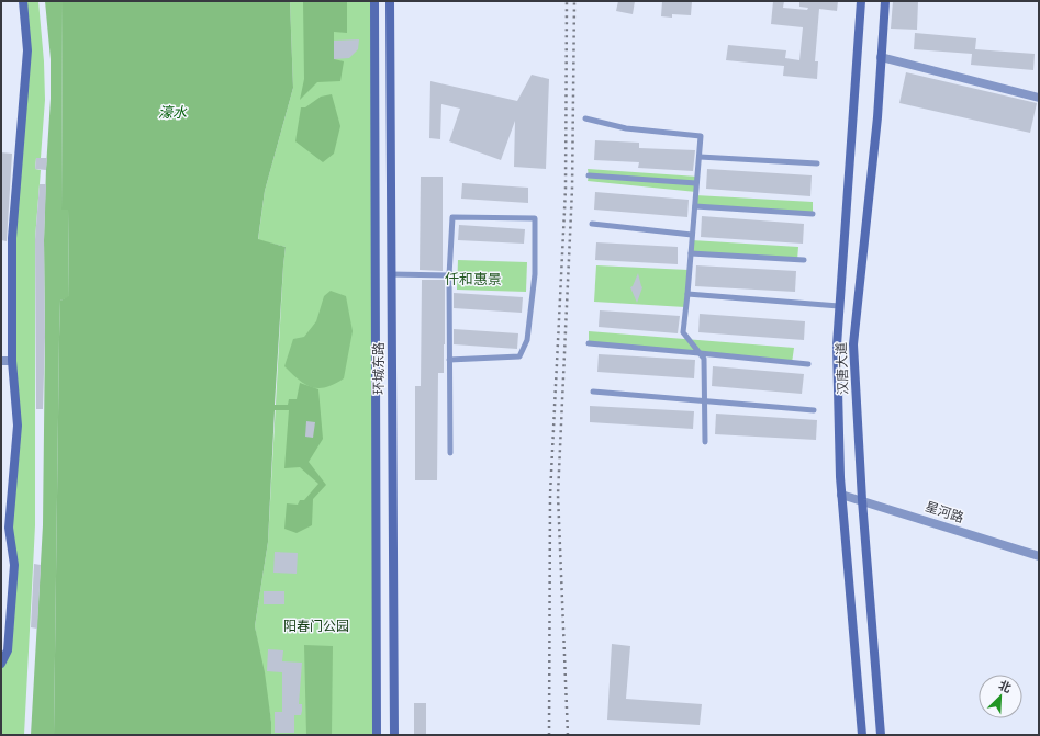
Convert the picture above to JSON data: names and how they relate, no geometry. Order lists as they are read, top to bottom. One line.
{"streets":{"main road":["环城东路","汉唐大道"],"street":["星河路"]},"crossings":[["汉唐大道","星河路"]],"districts":["仟和惠景"],"water":["濠水"],"parks":["阳春门公园"],"north":"top right"}
